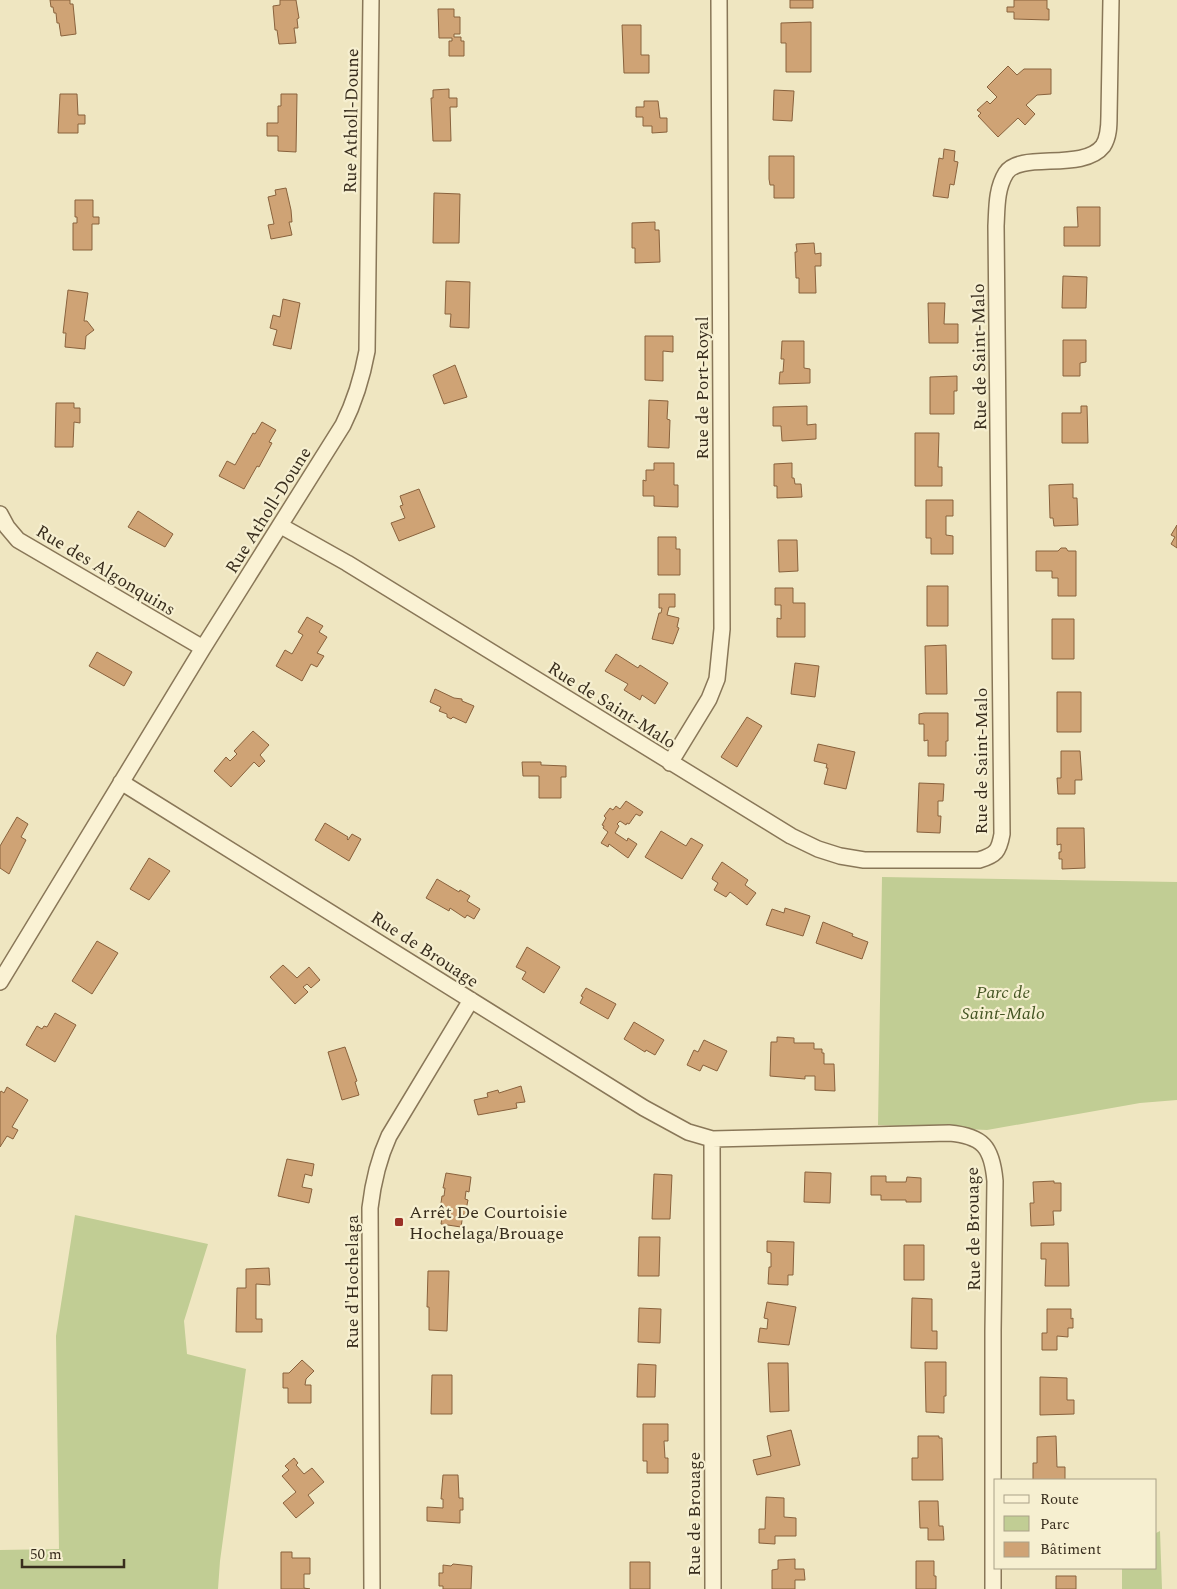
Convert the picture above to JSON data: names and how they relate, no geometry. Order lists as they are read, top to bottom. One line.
{"streets":{"street":["Rue Atholl-Doune","Rue de Saint-Malo","Rue de Port-Royal","Rue des Algonquins","Rue de Brouage","Rue d'Hochelaga"]},"crossings":[["Rue Atholl-Doune","Rue de Saint-Malo"],["Rue Atholl-Doune","Rue des Algonquins"],["Rue Atholl-Doune","Rue de Brouage"],["Rue de Saint-Malo","Rue de Port-Royal"],["Rue de Brouage","Rue d'Hochelaga"]],"parks":["Parc de Saint-Malo"],"places":{"transit":["Arrêt De Courtoisie Hochelaga/Brouage"]},"legend":["Route","Parc","Bâtiment"],"scale_bar":"50 m"}
